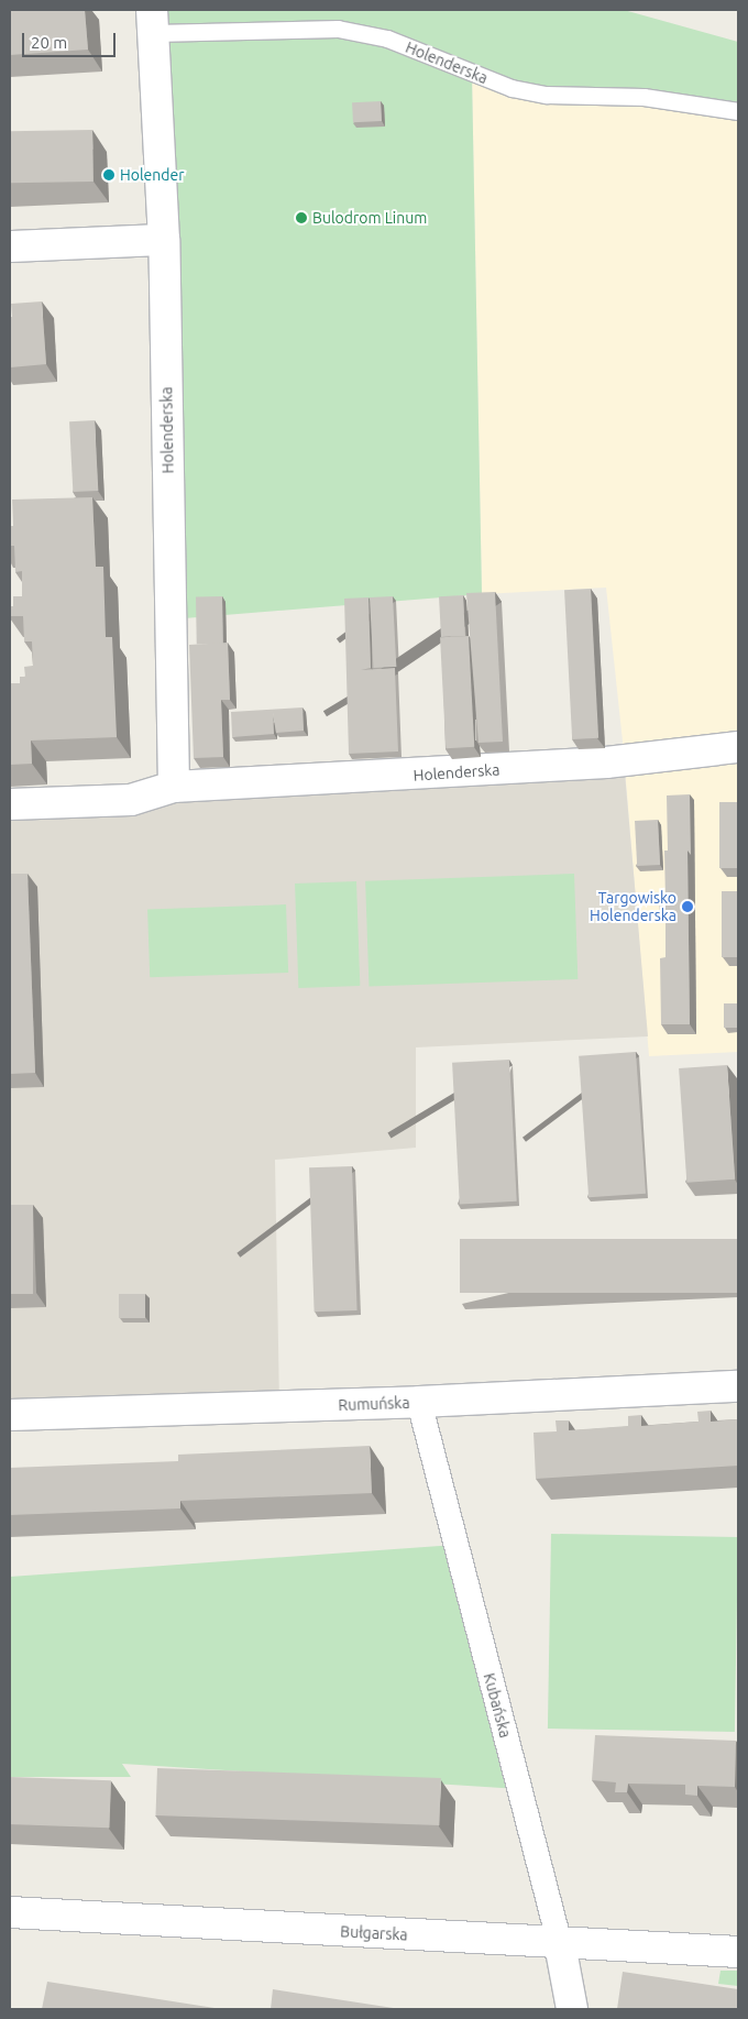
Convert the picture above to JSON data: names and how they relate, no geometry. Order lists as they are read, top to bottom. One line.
{"streets":{"street":["Holenderska","Rumuńska","Kubańska","Bułgarska"]},"crossings":[["Rumuńska","Kubańska"],["Kubańska","Bułgarska"]],"places":["Holender","Bulodrom Linum","Targowisko Holenderska"],"scale_bar":"20 m"}
